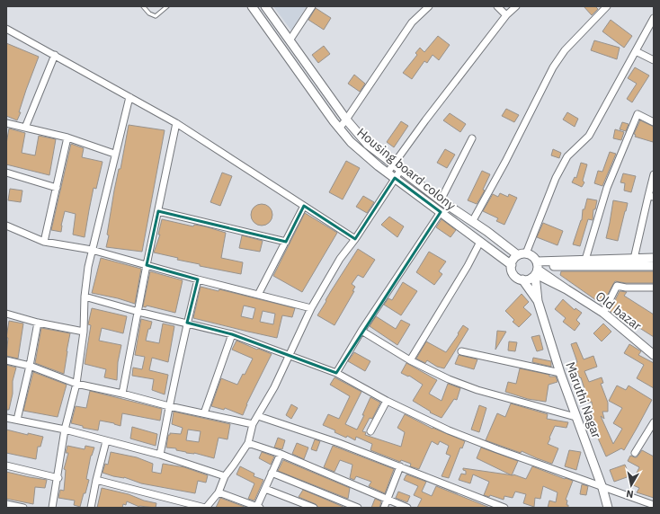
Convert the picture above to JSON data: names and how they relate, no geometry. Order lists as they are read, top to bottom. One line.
{"streets":{"street":["Housing board colony","Old bazar","Maruthi Nagar"]},"crossings":[["Housing board colony","Old bazar"]],"north":"bottom"}
